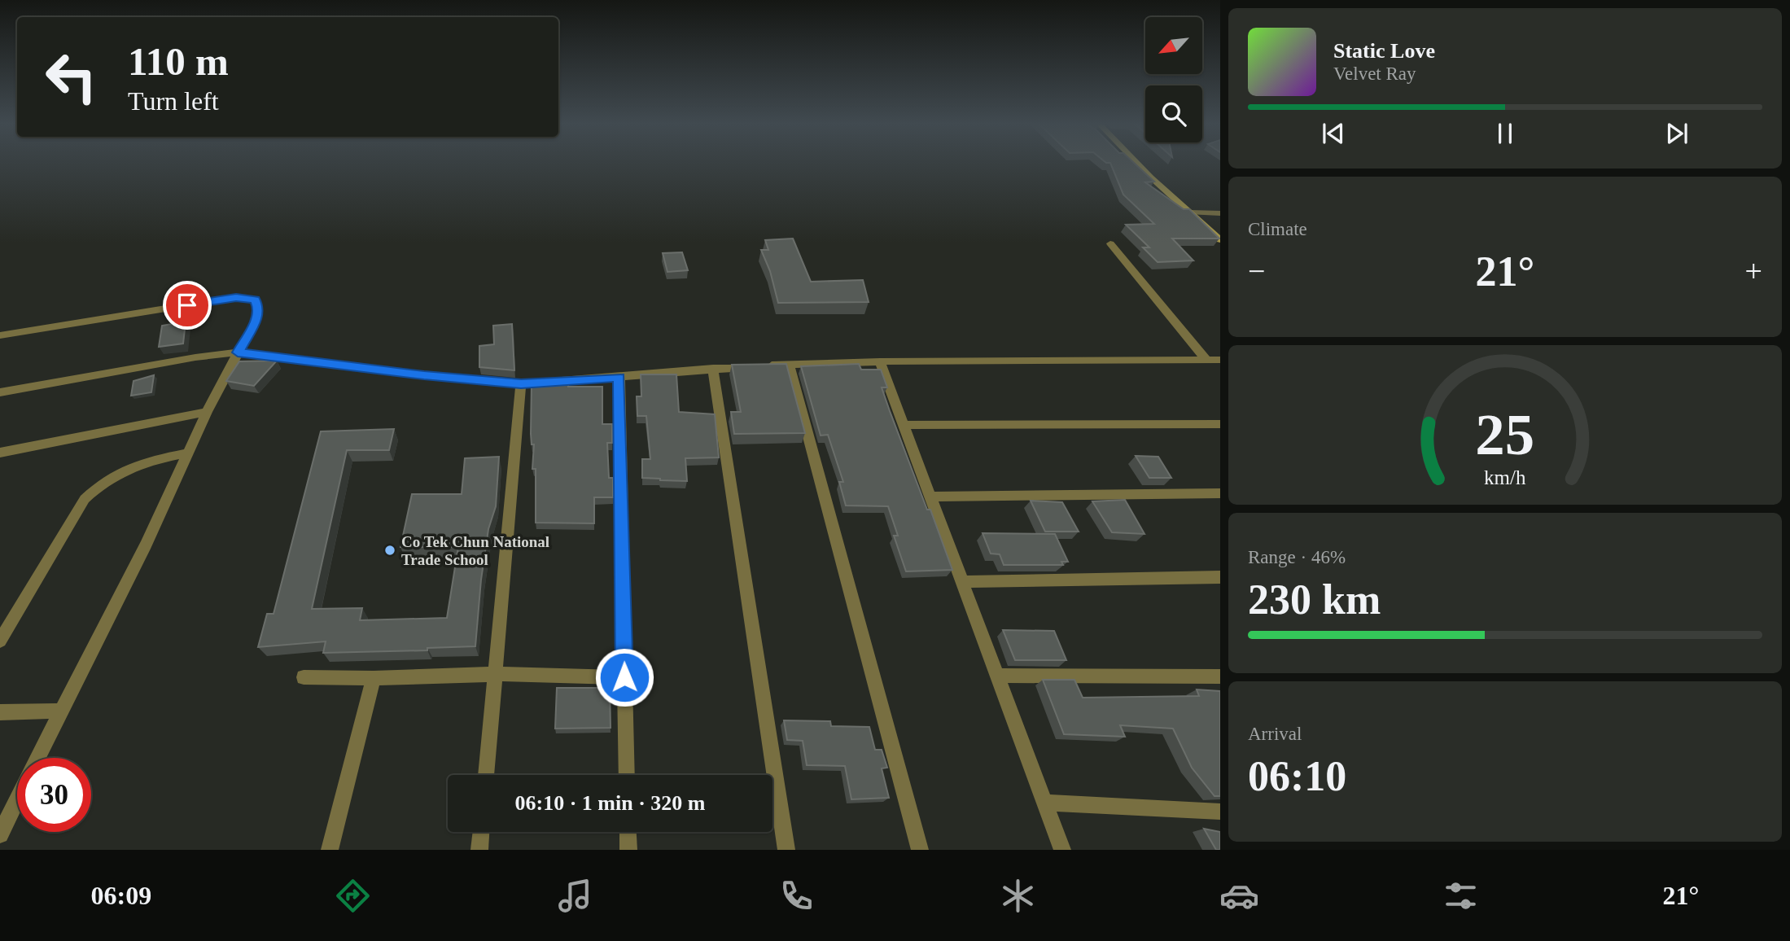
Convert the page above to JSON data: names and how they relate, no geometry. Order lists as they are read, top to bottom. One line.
{"places":["Co Tek Chun National Trade School"],"north":"bottom left","page":{"turn":["110 m","Turn left"],"song":["Static Love","Velvet Ray"],"tile":["Climate",["Range · 46%","230 km"],["Arrival","06:10"]],"heat":["−","21°","+"],"limit":"30","trip":"06:10 · 1 min · 320 m","tabs":["06:09","21°"],"gauge":["25","km/h"]}}
